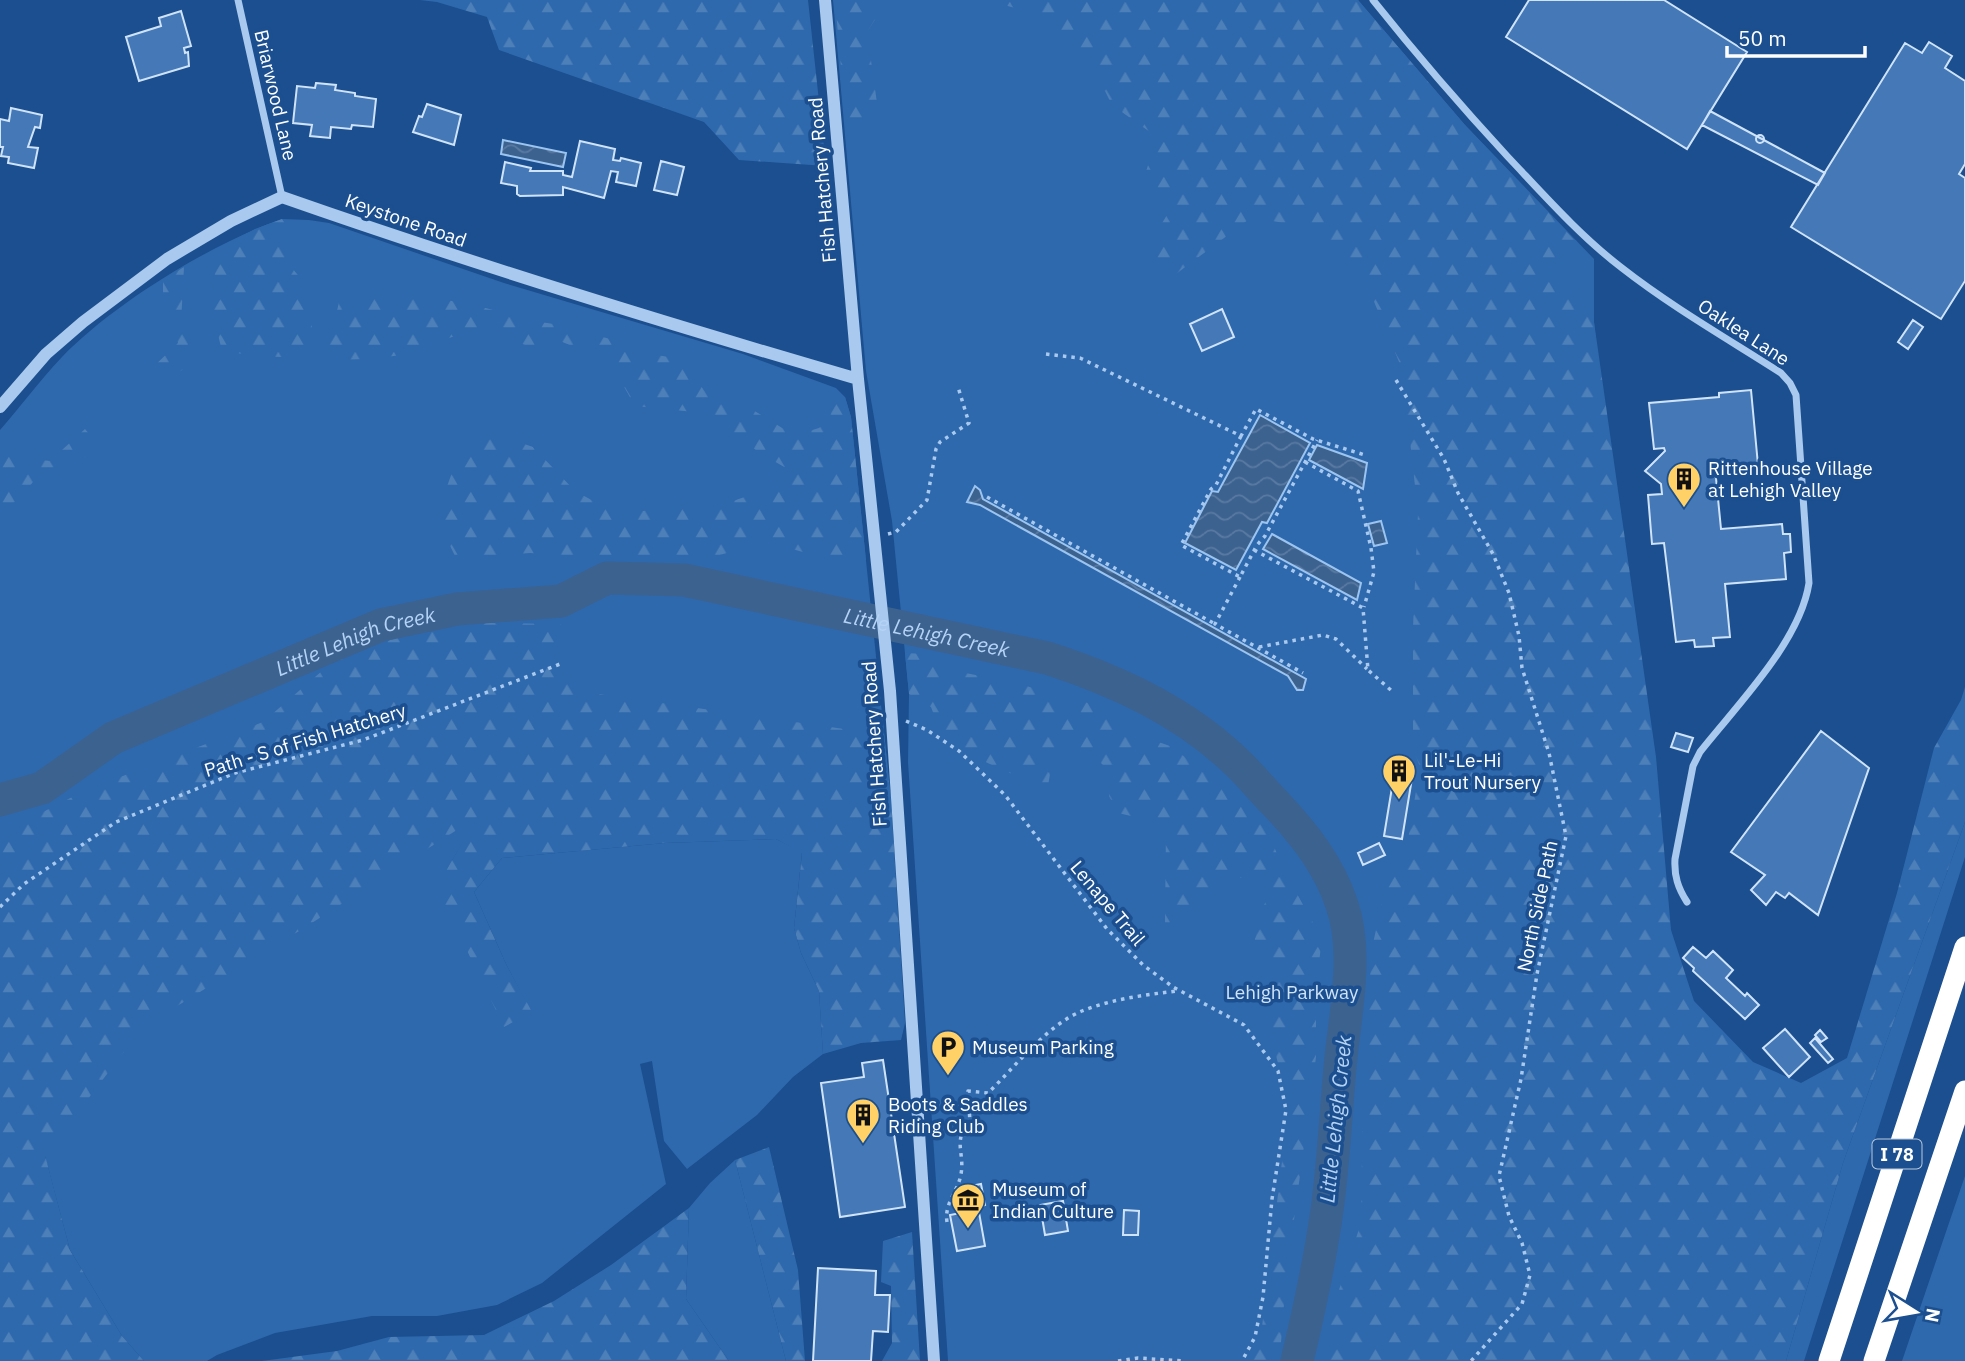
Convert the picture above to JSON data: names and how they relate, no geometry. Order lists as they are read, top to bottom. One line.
{"streets":{"highway":["I 78"],"street":["Briarwood Lane","Fish Hatchery Road","Keystone Road","Oaklea Lane"],"path":["Path - S of Fish Hatchery","Lenape Trail","North Side Path"]},"crossings":[["Briarwood Lane","Keystone Road"],["Fish Hatchery Road","Keystone Road"],["Fish Hatchery Road","Lenape Trail"]],"water":["Little Lehigh Creek"],"parks":["Lehigh Parkway"],"places":{"building":["Rittenhouse Village at Lehigh Valley","Lil'-Le-Hi Trout Nursery","Boots & Saddles Riding Club"],"parking":["Museum Parking"],"museum":["Museum of Indian Culture"]},"scale_bar":"50 m","north":"right"}
